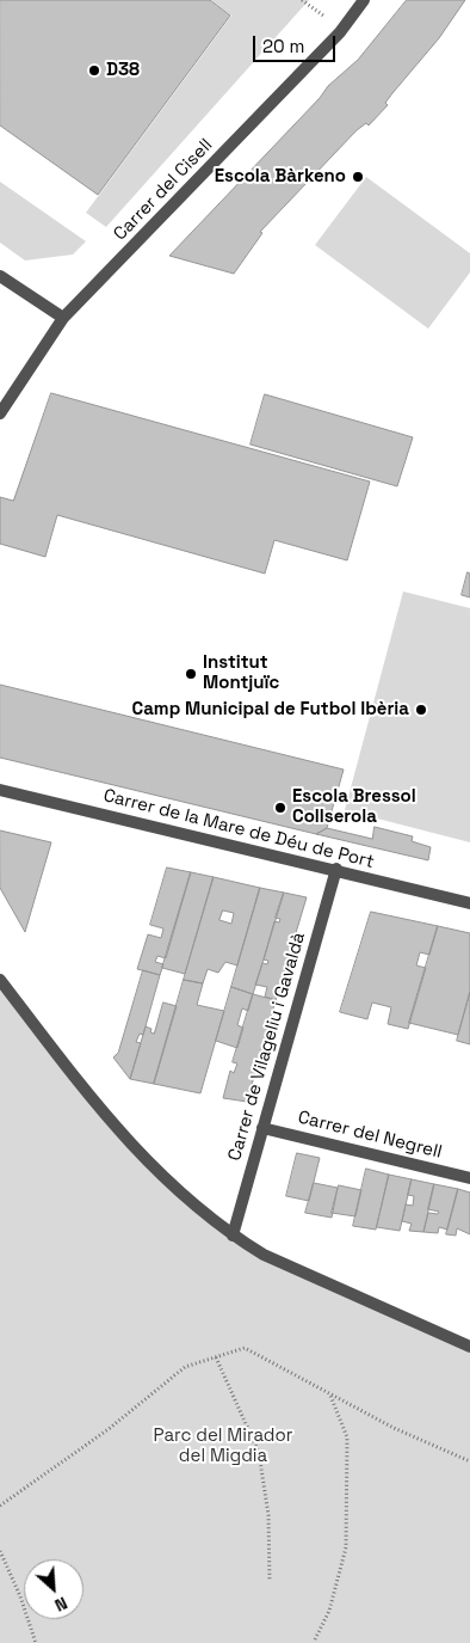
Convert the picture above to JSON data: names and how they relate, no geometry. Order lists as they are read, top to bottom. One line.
{"streets":{"street":["Carrer del Cisell","Carrer de la Mare de Déu de Port","Carrer de Vilageliu i Gavaldà","Carrer del Negrell"]},"crossings":[["Carrer de la Mare de Déu de Port","Carrer de Vilageliu i Gavaldà"],["Carrer de Vilageliu i Gavaldà","Carrer del Negrell"]],"parks":["Parc del Mirador del Migdia"],"places":["D38","Escola Bàrkeno","Institut Montjuïc","Camp Municipal de Futbol Ibèria","Escola Bressol Collserola"],"scale_bar":"20 m","north":"bottom right"}
